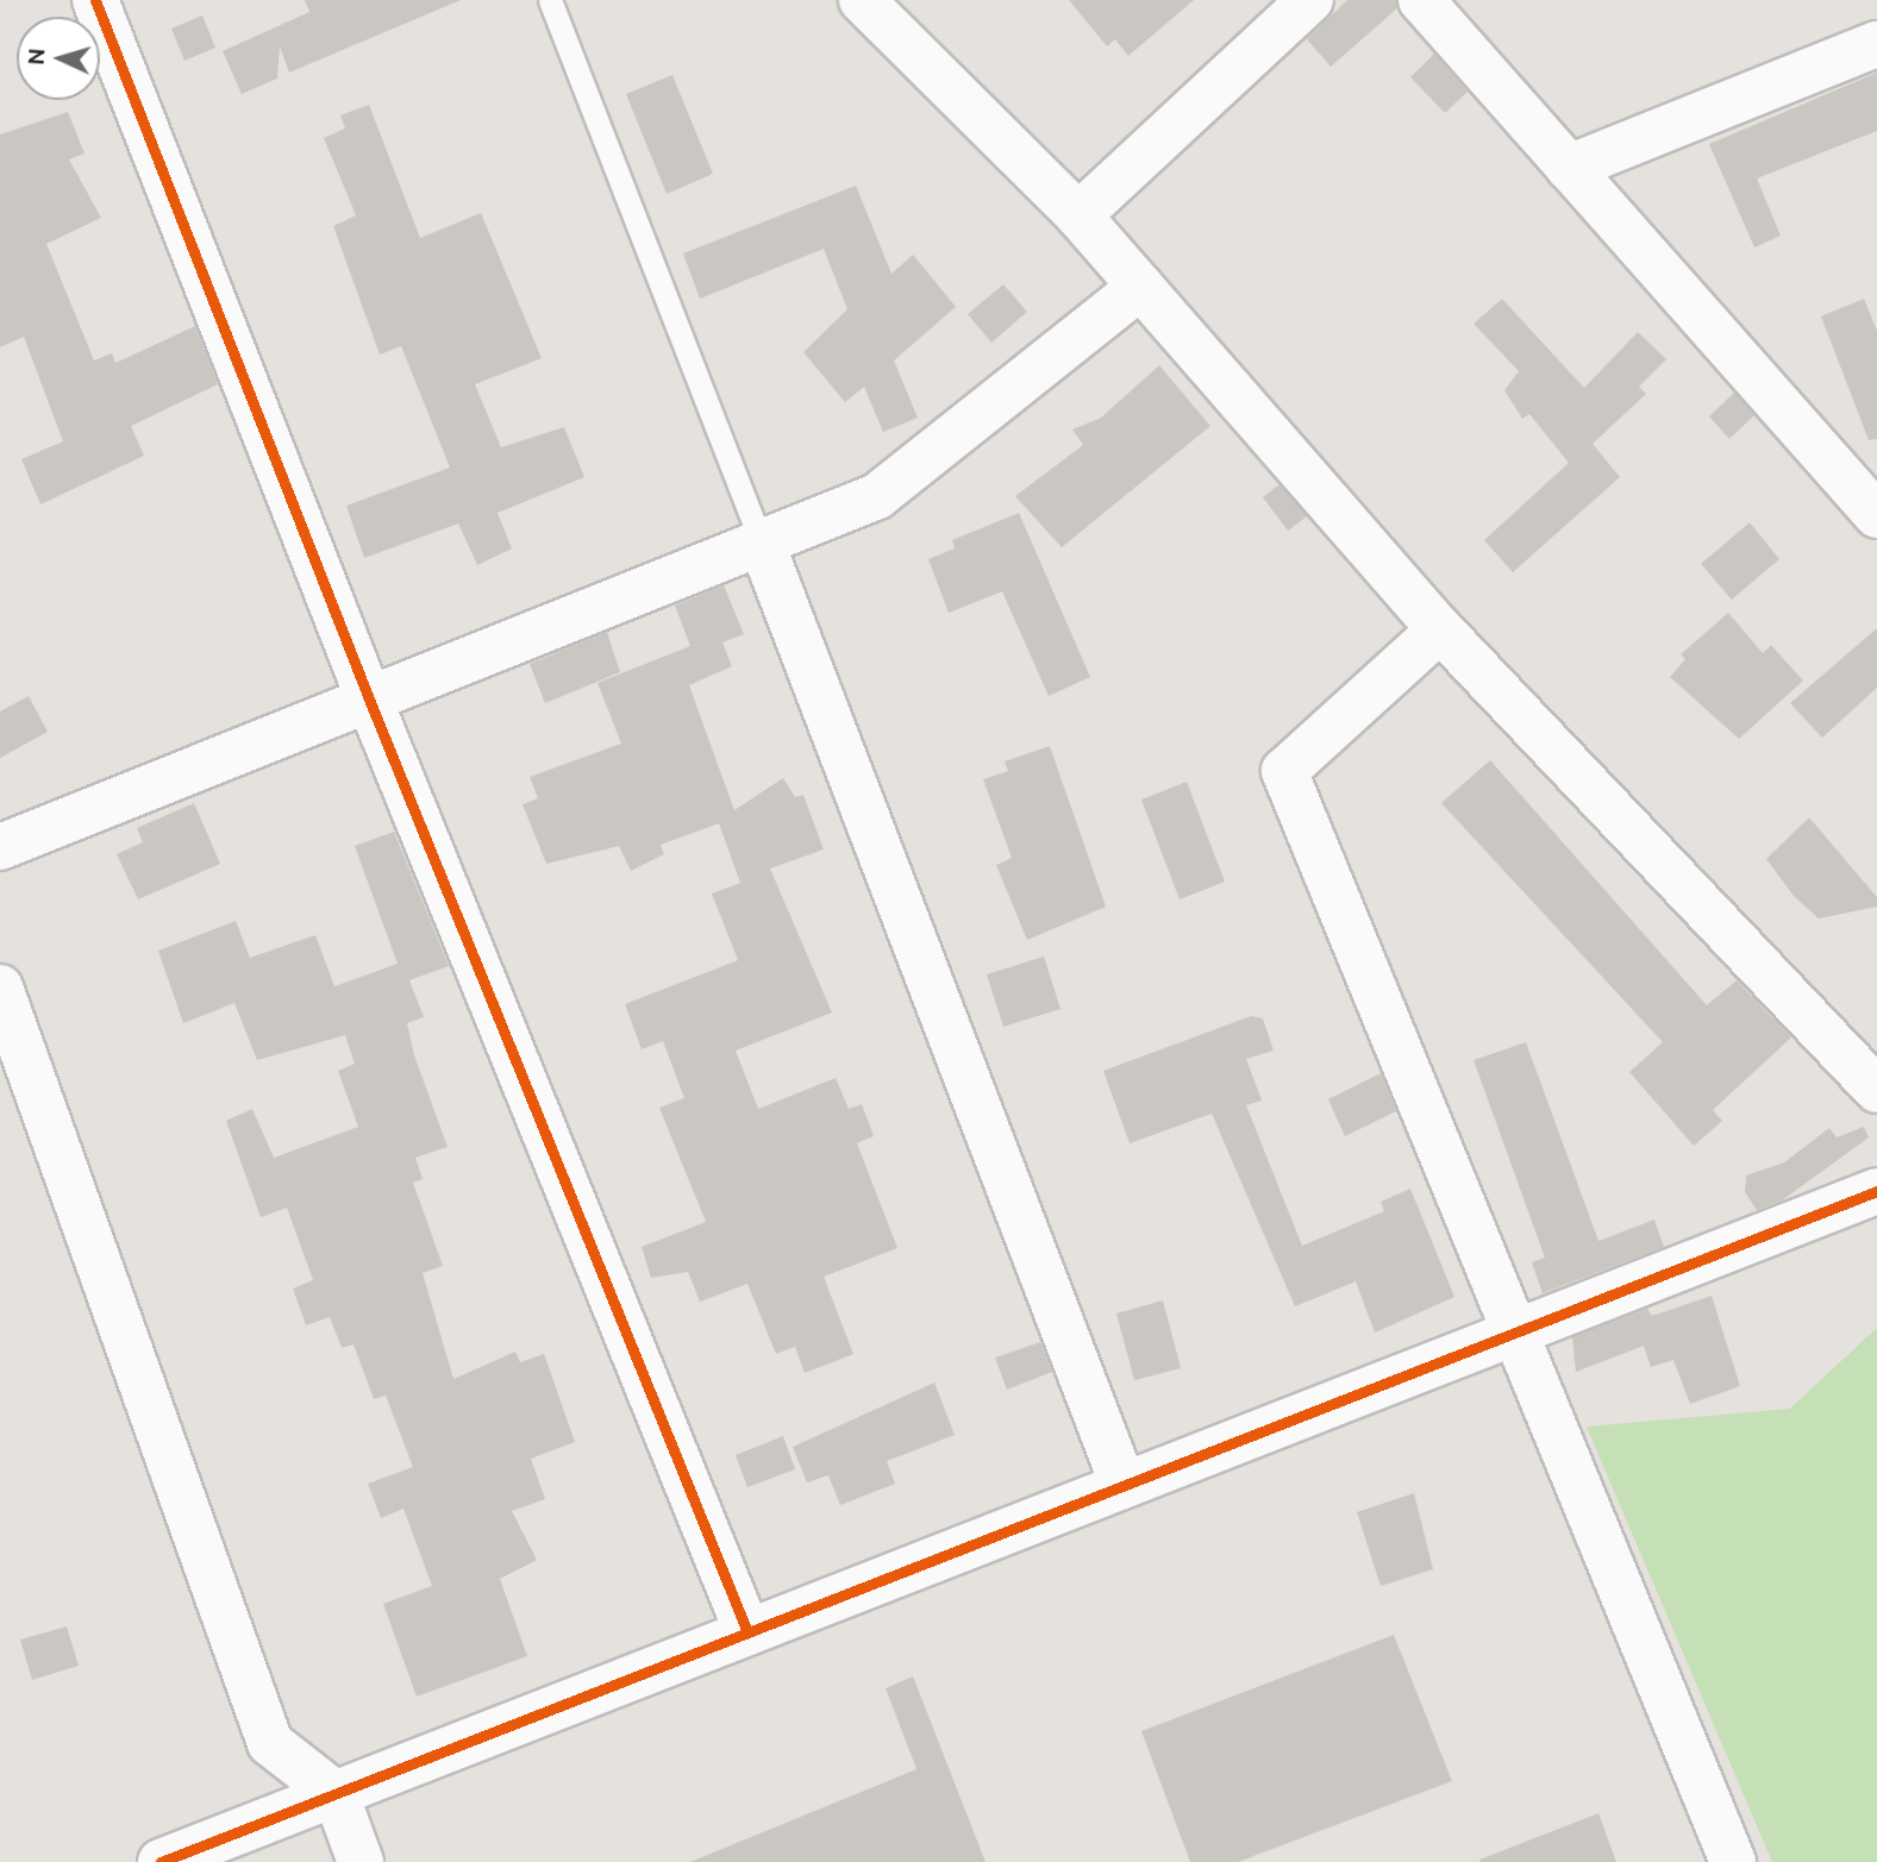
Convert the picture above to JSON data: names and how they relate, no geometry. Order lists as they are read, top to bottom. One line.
{"north":"left"}
